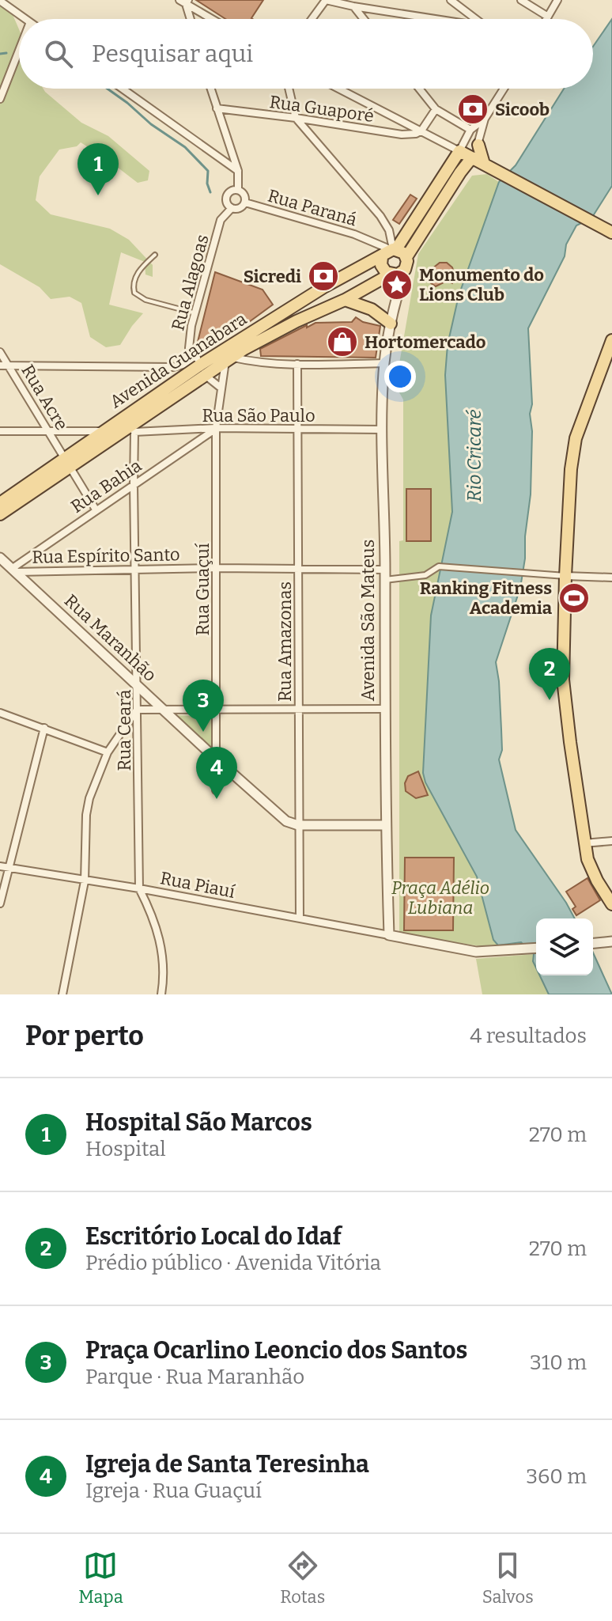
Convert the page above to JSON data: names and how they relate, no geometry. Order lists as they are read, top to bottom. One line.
{"streets":{"main road":["Avenida Guanabara"],"street":["Rua Guaporé","Rua Paraná","Rua Alagoas","Rua Acre","Rua São Paulo","Rua Bahia","Rua Espírito Santo","Rua Guaçuí","Avenida São Mateus","Rua Maranhão","Rua Amazonas","Rua Ceará","Rua Piauí"]},"crossings":[["Rua Paraná","Rua Alagoas"],["Rua Paraná","Avenida Guanabara"],["Rua Alagoas","Avenida Guanabara"],["Avenida Guanabara","Rua Acre"],["Avenida Guanabara","Rua São Paulo"],["Avenida Guanabara","Rua Guaçuí"],["Avenida Guanabara","Avenida São Mateus"],["Avenida Guanabara","Rua Amazonas"],["Avenida Guanabara","Rua Ceará"],["Rua Acre","Rua Bahia"],["Rua São Paulo","Rua Bahia"],["Rua São Paulo","Rua Guaçuí"],["Rua São Paulo","Avenida São Mateus"],["Rua São Paulo","Rua Amazonas"],["Rua São Paulo","Rua Ceará"],["Rua Bahia","Rua Espírito Santo"],["Rua Bahia","Rua Guaçuí"],["Rua Bahia","Rua Maranhão"],["Rua Bahia","Rua Ceará"],["Rua Espírito Santo","Rua Guaçuí"],["Rua Espírito Santo","Avenida São Mateus"],["Rua Espírito Santo","Rua Maranhão"],["Rua Espírito Santo","Rua Amazonas"],["Rua Espírito Santo","Rua Ceará"],["Rua Guaçuí","Rua Maranhão"],["Avenida São Mateus","Rua Piauí"],["Rua Maranhão","Rua Amazonas"],["Rua Maranhão","Rua Ceará"],["Rua Amazonas","Rua Piauí"],["Rua Ceará","Rua Piauí"]],"water":["Rio Cricaré"],"parks":["Praça Adélio Lubiana"],"places":{"bank":["Sicoob","Sicredi"],"place":["Monumento do Lions Club"],"shop":["Hortomercado"],"sports":["Ranking Fitness Academia"]},"page":{"search":"Pesquisar aqui","pins":["1","2","3","4"],"heading":["Por perto","4 resultados"],"list":[{"mark":"1","name":"Hospital São Marcos","note":"Hospital","value":"270 m"},{"mark":"2","name":"Escritório Local do Idaf","note":"Prédio público · Avenida Vitória","value":"270 m"},{"mark":"3","name":"Praça Ocarlino Leoncio dos Santos","note":"Parque · Rua Maranhão","value":"310 m"},{"mark":"4","name":"Igreja de Santa Teresinha","note":"Igreja · Rua Guaçuí","value":"360 m"}],"nav":["Mapa","Rotas","Salvos"]}}
